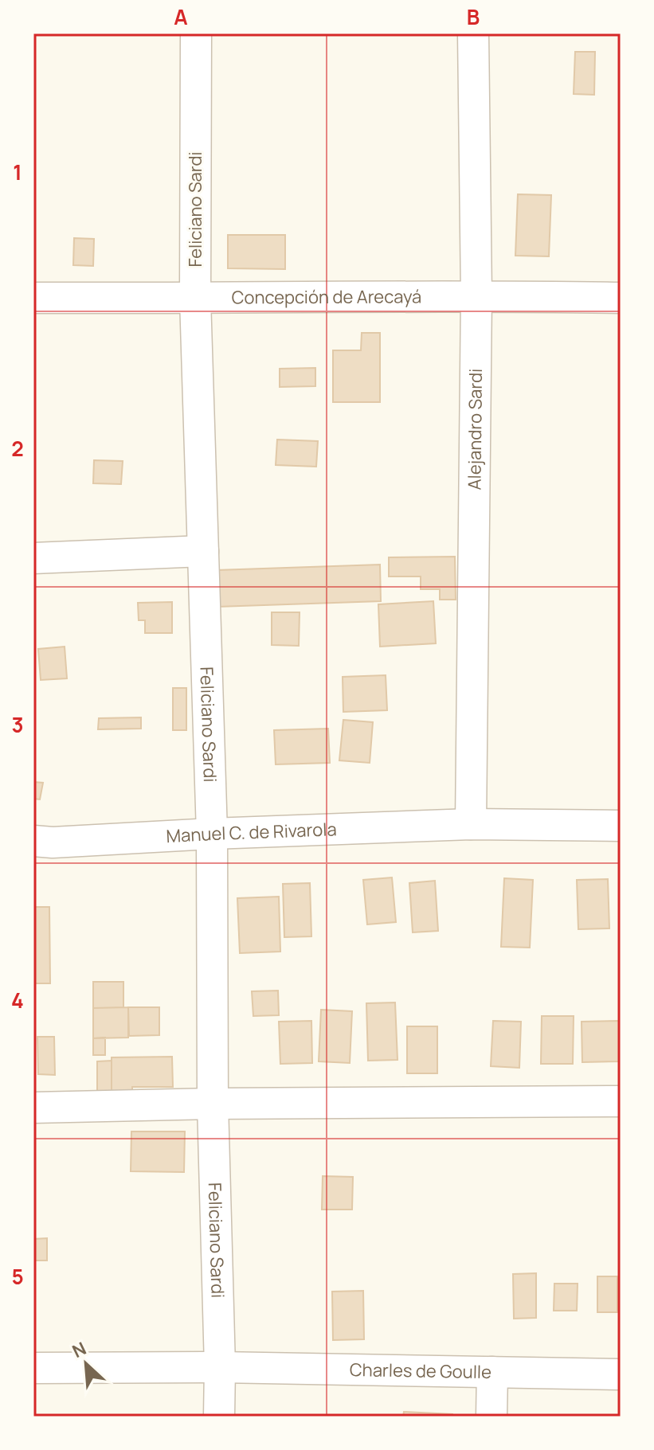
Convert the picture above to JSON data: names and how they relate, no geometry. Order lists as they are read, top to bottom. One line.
{"streets":{"street":["Feliciano Sardi","Concepción de Arecayá","Alejandro Sardi","Manuel C. de Rivarola","Charles de Goulle"]},"crossings":[["Feliciano Sardi","Concepción de Arecayá"],["Feliciano Sardi","Manuel C. de Rivarola"],["Feliciano Sardi","Charles de Goulle"],["Concepción de Arecayá","Alejandro Sardi"],["Alejandro Sardi","Manuel C. de Rivarola"]],"north":"top left","grid":{"columns":["A","B"],"rows":["1","2","3","4","5"]}}
